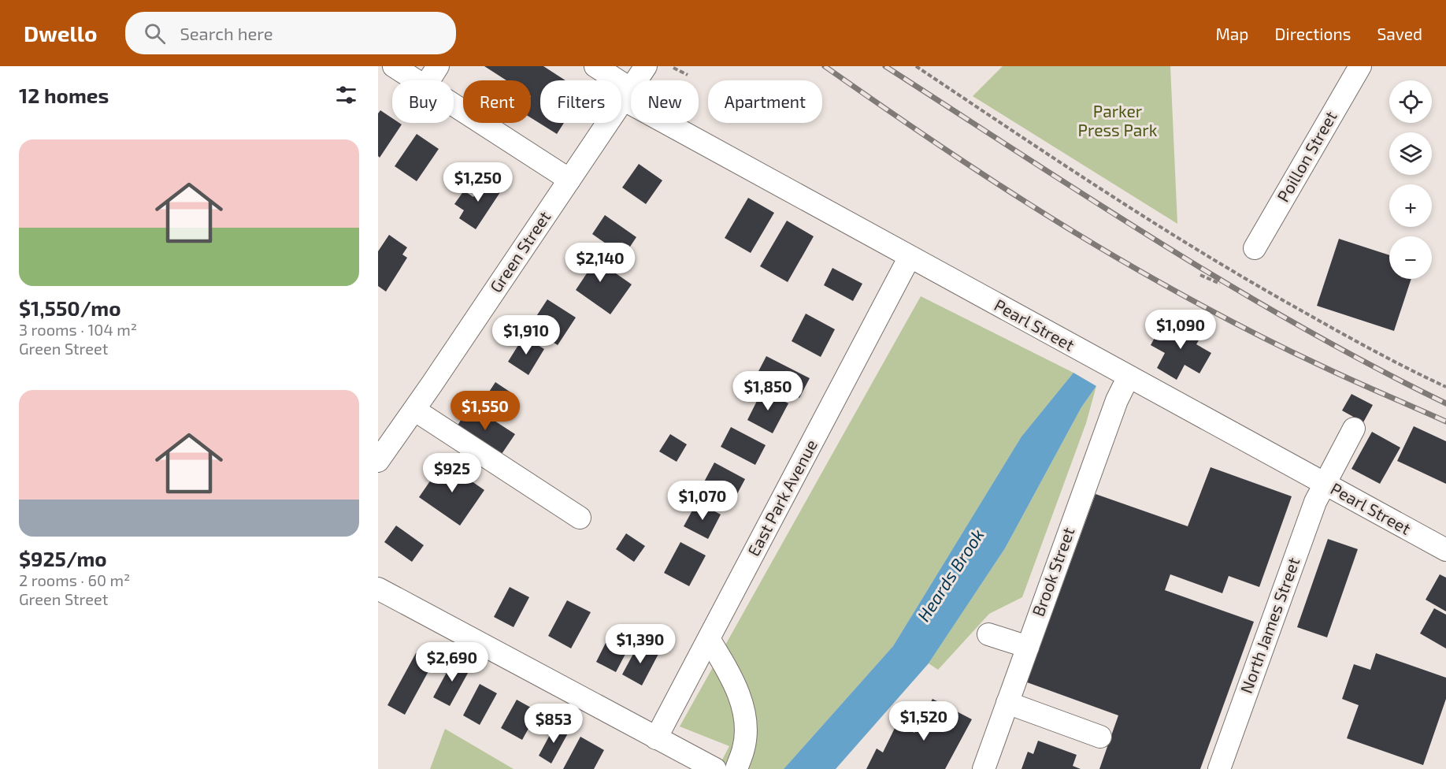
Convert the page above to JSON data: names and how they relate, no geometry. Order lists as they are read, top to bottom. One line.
{"streets":{"street":["Poillon Street","Green Street","Pearl Street","East Park Avenue","Brook Street","North James Street"]},"crossings":[["Green Street","Pearl Street"],["Pearl Street","East Park Avenue"],["Pearl Street","Brook Street"],["Pearl Street","North James Street"]],"water":["Heards Brook"],"parks":["Parker Press Park"],"page":{"header":"Dwello","search":"Search here","nav":["Map","Directions","Saved"],"heading":"12 homes","map_buttons":["+","−"],"chip":["Buy","Rent","Filters","New","Apartment"],"list":[{"name":"$1,550/mo","note":"3 rooms · 104 m² · Green Street"},{"name":"$925/mo","note":"2 rooms · 60 m² · Green Street"}],"price":["$1,250","$2,140","$1,090","$1,910","$1,850","$1,550","$925","$1,070","$1,390","$2,690","$1,520","$853"]}}
